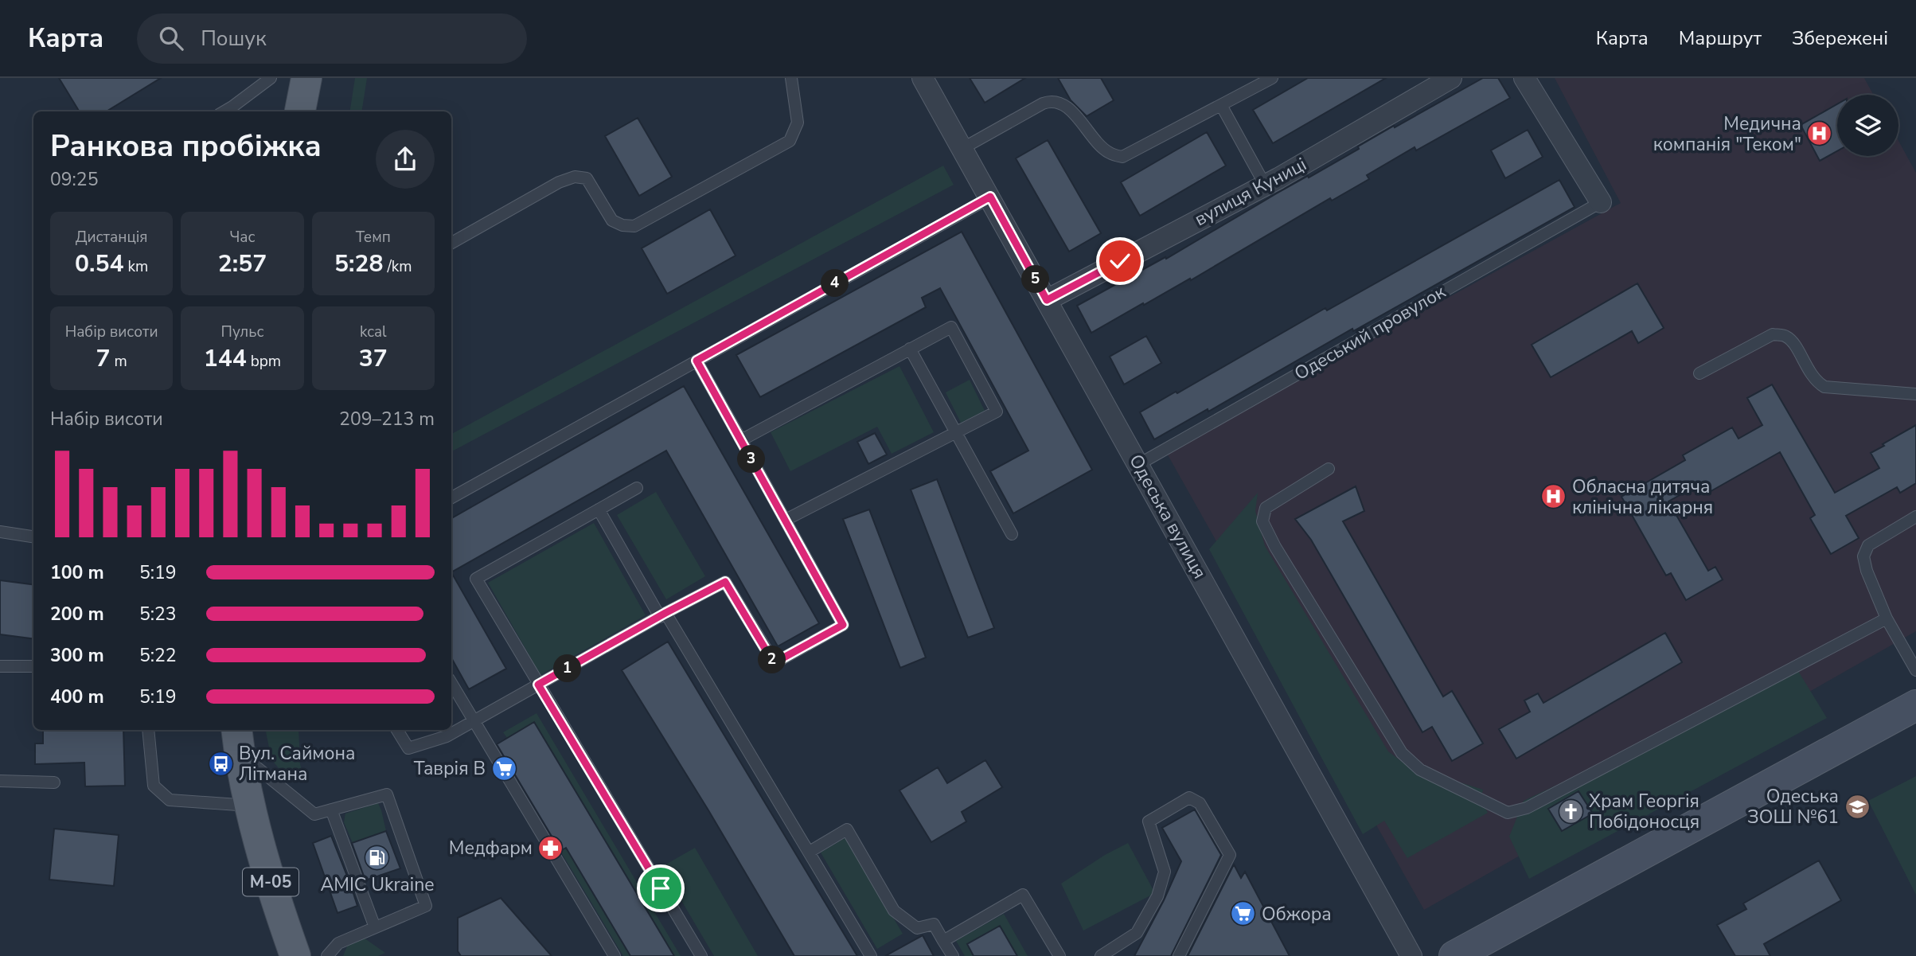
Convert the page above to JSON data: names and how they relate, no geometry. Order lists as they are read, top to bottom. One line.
{"streets":{"main road":["М-05"],"street":["вулиця Куниці","Одеська вулиця"],"lane":["Одеський провулок"]},"crossings":[["вулиця Куниці","Одеська вулиця"],["Одеський провулок","Одеська вулиця"]],"places":{"hospital":["Медична компанія \"Теком\"","Обласна дитяча клінічна лікарня"],"bus stop":["Вул. Саймона Літмана"],"supermarket":["Таврія В","Обжора"],"school or university":["Одеська ЗОШ №61"],"church":["Храм Георгія Побідоносця"],"pharmacy":["Медфарм"],"fuel station":["AMIC Ukraine"]},"page":{"header":"Карта","search":"Пошук","nav":["Карта","Маршрут","Збережені"],"heading":["Ранкова пробіжка","09:25"],"stats":[["Дистанція","0.54 km"],["Час","2:57"],["Темп","5:28 /km"],["Набір висоти","7 m"],["Пульс","144 bpm"],["kcal","37"]],"pins":["5","4","3","2","1"],"chart":["Набір висоти","209–213 m"],"list":[{"name":"100 m","note":"5:19"},{"name":"200 m","note":"5:23"},{"name":"300 m","note":"5:22"},{"name":"400 m","note":"5:19"}]}}
